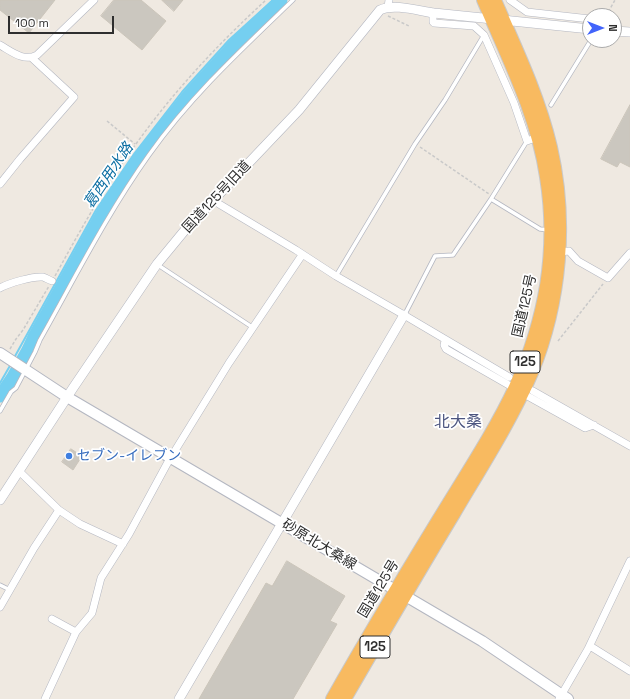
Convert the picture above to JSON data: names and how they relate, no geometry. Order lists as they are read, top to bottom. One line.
{"streets":{"highway":["国道125号","125"],"main road":["砂原北大桑線"],"street":["国道125号旧道"]},"crossings":[["国道125号旧道","砂原北大桑線"],["国道125号","砂原北大桑線"]],"districts":["北大桑"],"water":["葛西用水路"],"places":["セブン-イレブン"],"scale_bar":"100 m","north":"right"}
